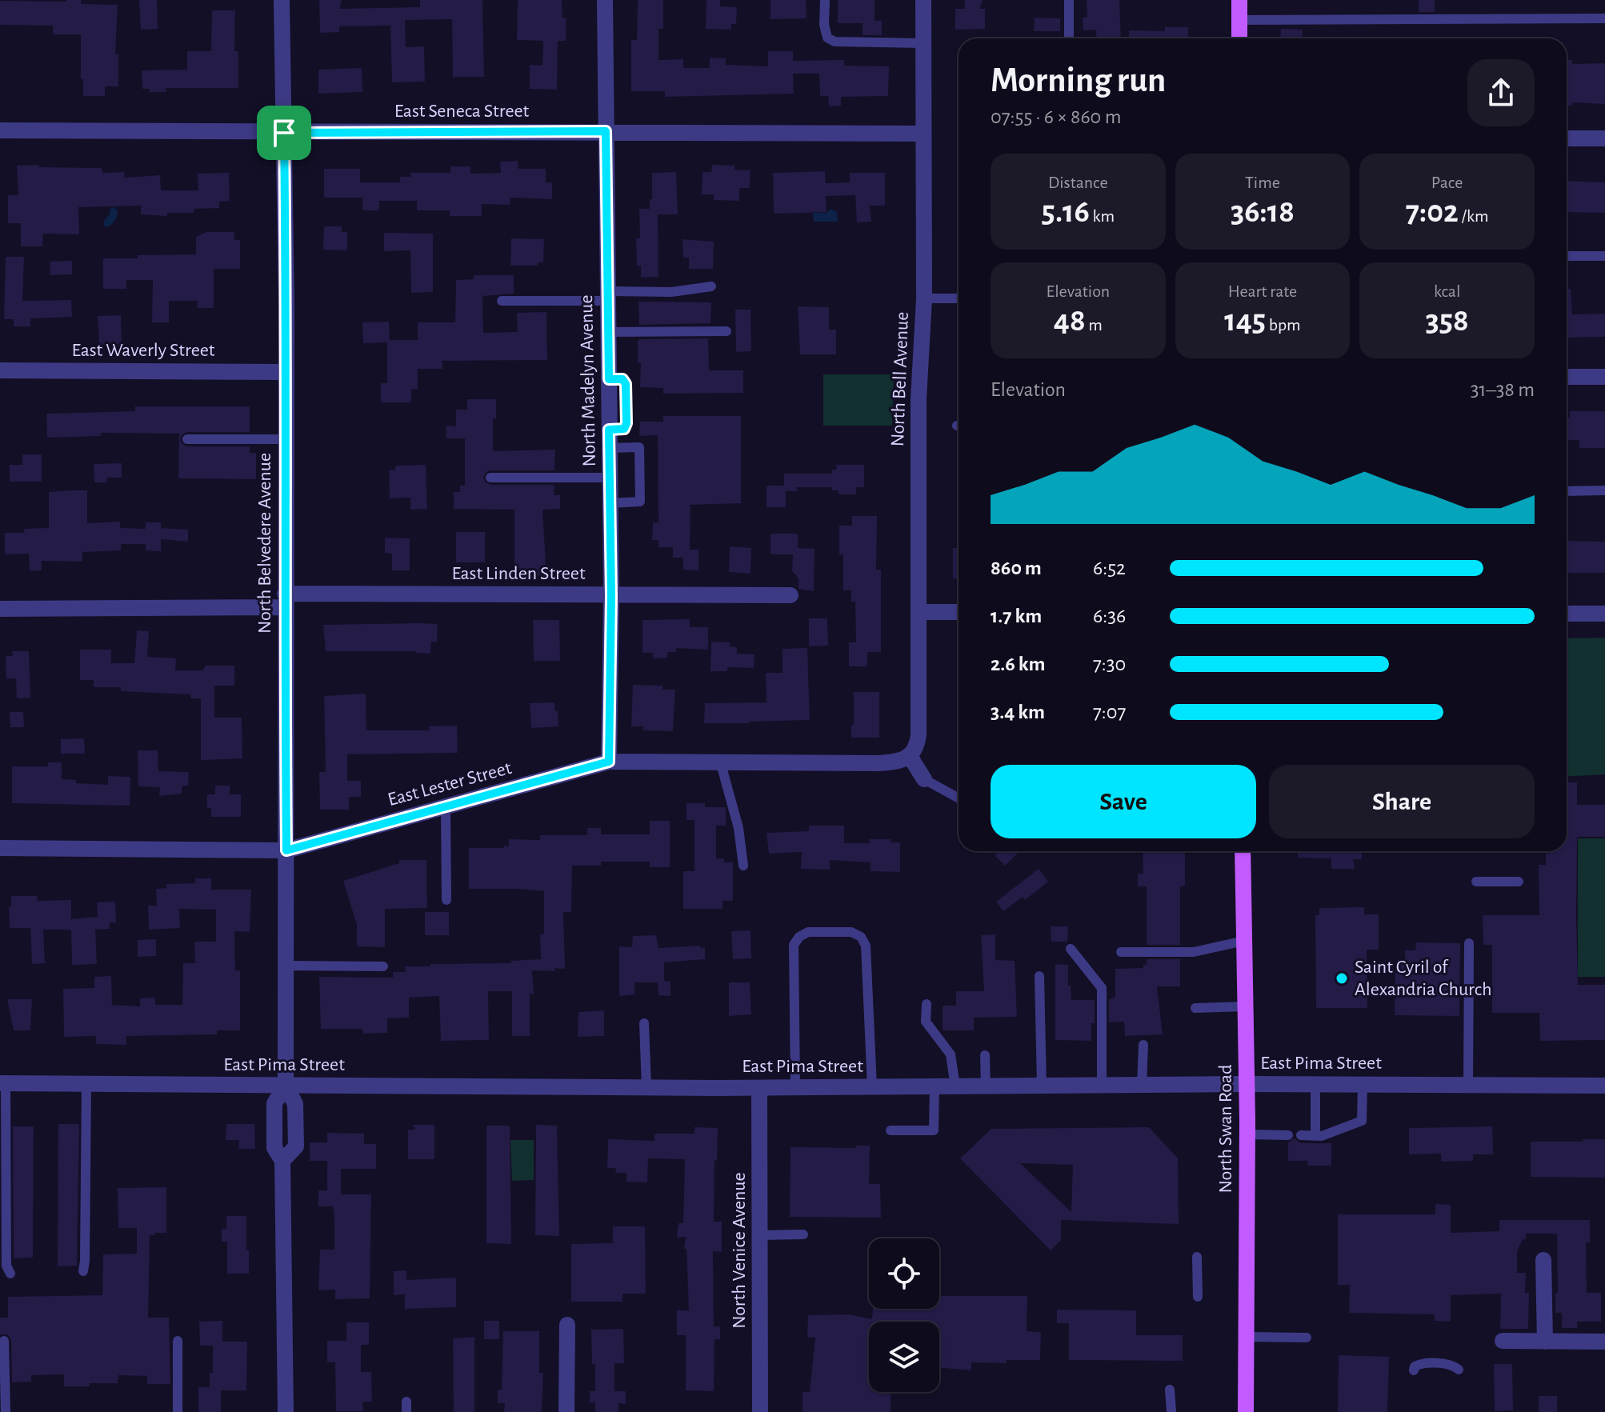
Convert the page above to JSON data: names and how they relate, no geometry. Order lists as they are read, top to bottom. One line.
{"streets":{"main road":["North Swan Road"],"street":["East Seneca Street","East Waverly Street","North Bell Avenue","North Madelyn Avenue","North Belvedere Avenue","East Linden Street","East Lester Street","East Pima Street","North Venice Avenue"]},"crossings":[["East Seneca Street","North Bell Avenue"],["East Seneca Street","North Madelyn Avenue"],["East Seneca Street","North Belvedere Avenue"],["East Waverly Street","North Belvedere Avenue"],["North Bell Avenue","East Lester Street"],["North Madelyn Avenue","East Linden Street"],["North Madelyn Avenue","East Lester Street"],["North Belvedere Avenue","East Linden Street"],["North Belvedere Avenue","East Lester Street"],["North Belvedere Avenue","East Pima Street"],["East Pima Street","North Swan Road"],["East Pima Street","North Venice Avenue"]],"places":["Saint Cyril of Alexandria Church"],"page":{"heading":["Morning run","07:55 · 6 × 860 m"],"stats":[["Distance","5.16 km"],["Time","36:18"],["Pace","7:02 /km"],["Elevation","48 m"],["Heart rate","145 bpm"],["kcal","358"]],"chart":["Elevation","31–38 m"],"list":[{"name":"860 m","note":"6:52"},{"name":"1.7 km","note":"6:36"},{"name":"2.6 km","note":"7:30"},{"name":"3.4 km","note":"7:07"}],"buttons":["Save","Share"]}}
